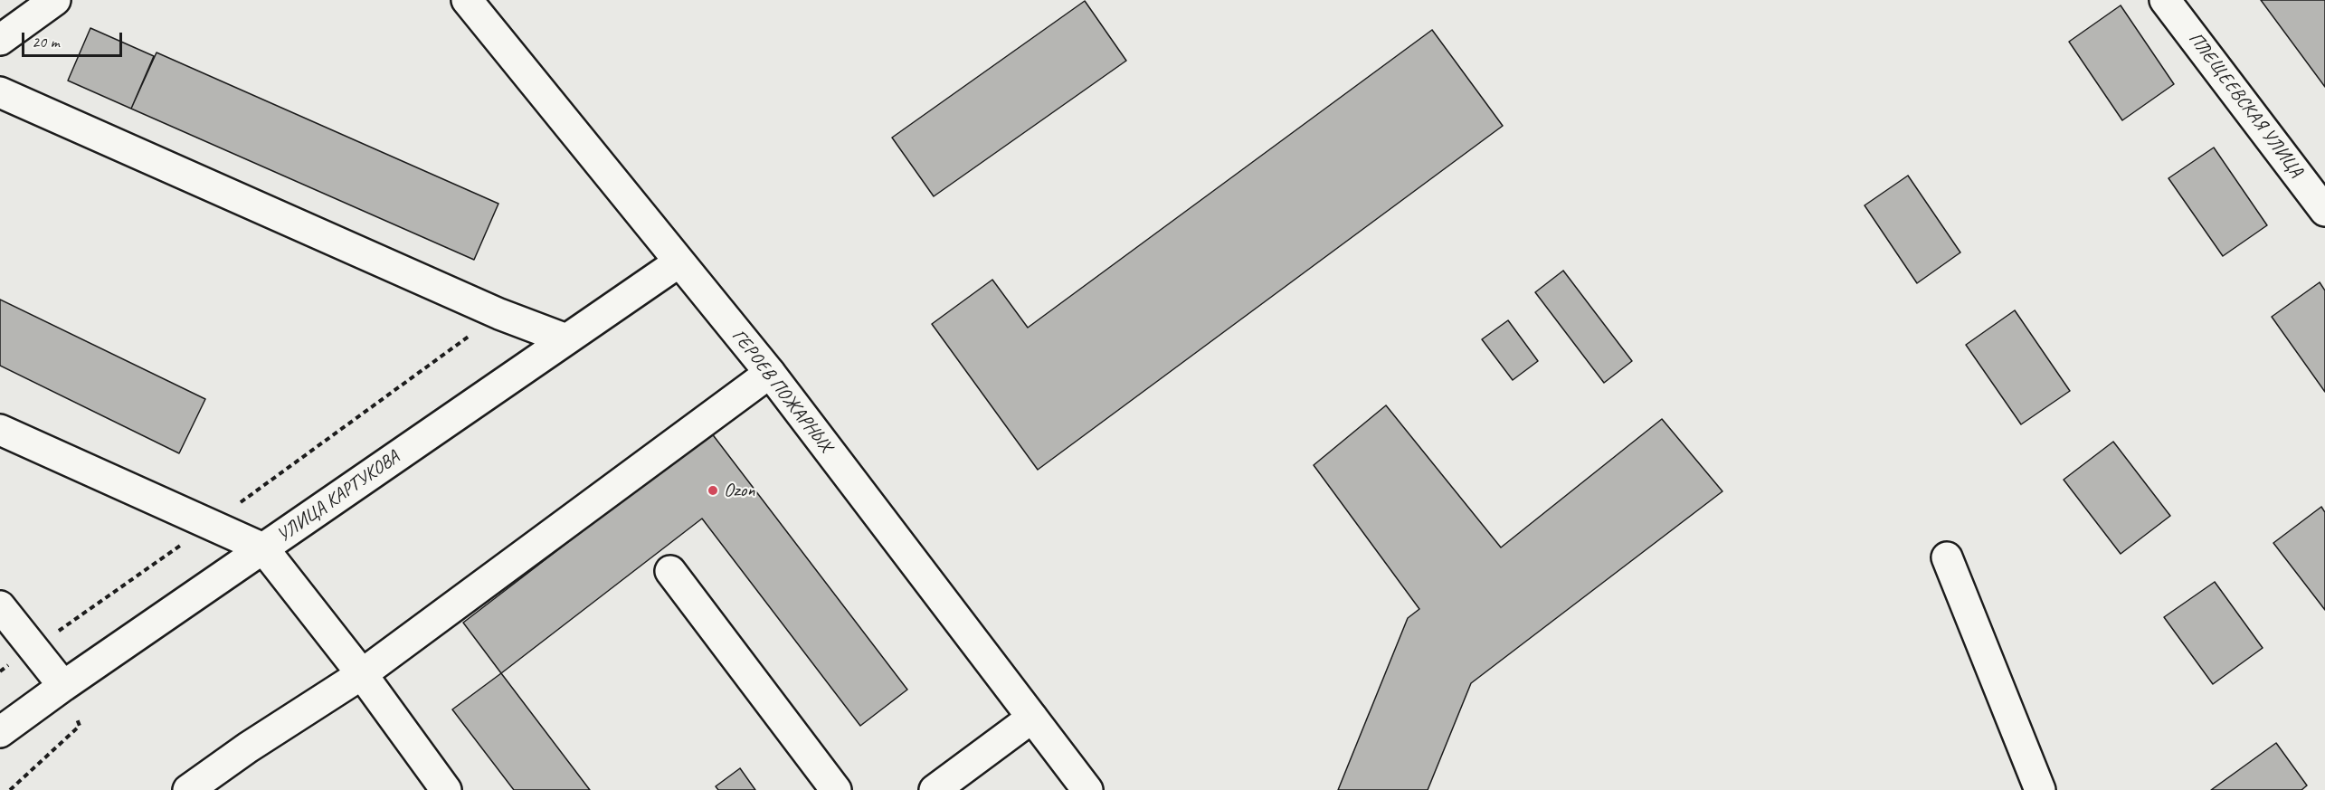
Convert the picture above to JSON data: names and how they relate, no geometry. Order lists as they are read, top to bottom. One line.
{"streets":{"street":["ПЛЕЩЕЕВСКАЯ УЛИЦА","ГЕРОЕВ ПОЖАРНЫХ","УЛИЦА КАРТУКОВА"]},"crossings":[["ГЕРОЕВ ПОЖАРНЫХ","УЛИЦА КАРТУКОВА"]],"places":["Ozon"],"scale_bar":"20 m"}
